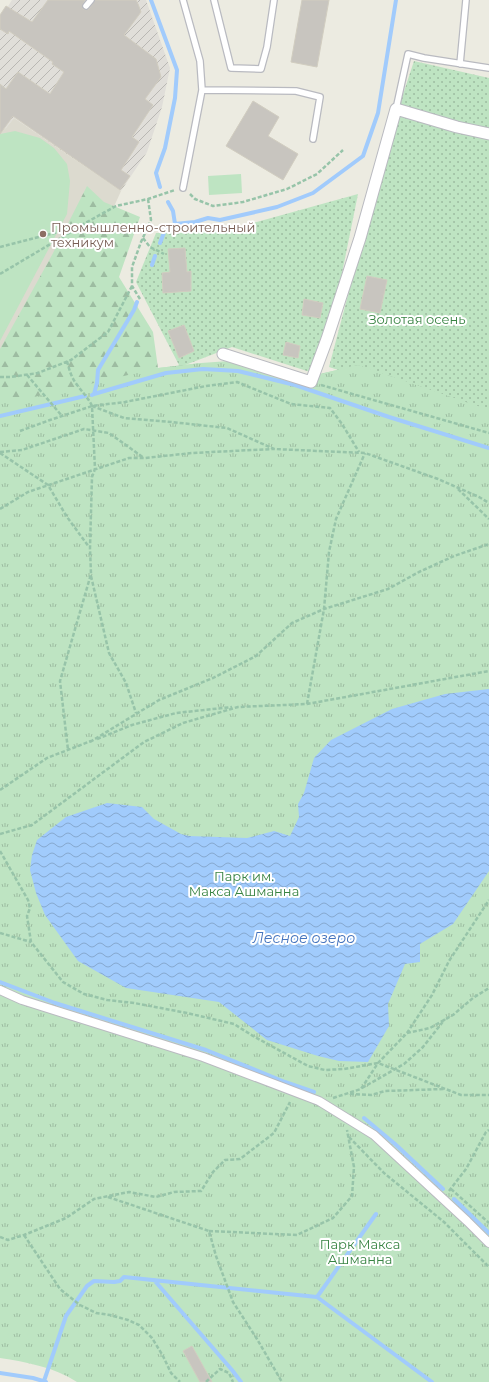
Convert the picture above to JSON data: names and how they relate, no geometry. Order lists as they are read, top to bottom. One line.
{"water":["Лесное озеро"],"parks":["Золотая осень","Парк им. Макса Ашманна","Парк Макса Ашманна"],"places":["Промышленно-строительный техникум"]}
